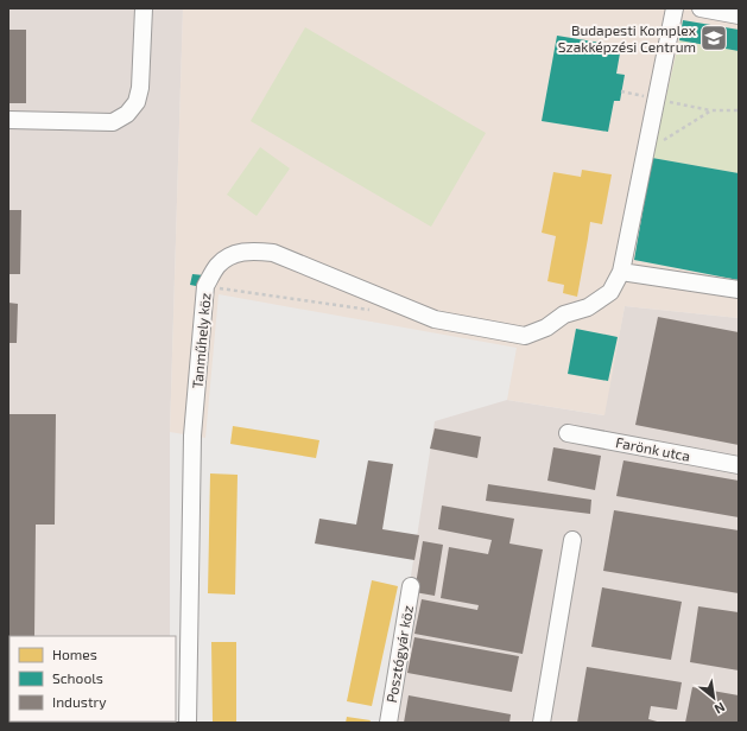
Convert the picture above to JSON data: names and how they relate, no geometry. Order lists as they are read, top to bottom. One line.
{"streets":{"street":["Tanműhely köz","Farönk utca","Posztógyár köz"]},"places":{"school or university":["Budapesti Komplex Szakképzési Centrum"]},"legend":["Homes","Schools","Industry"],"north":"bottom right"}
